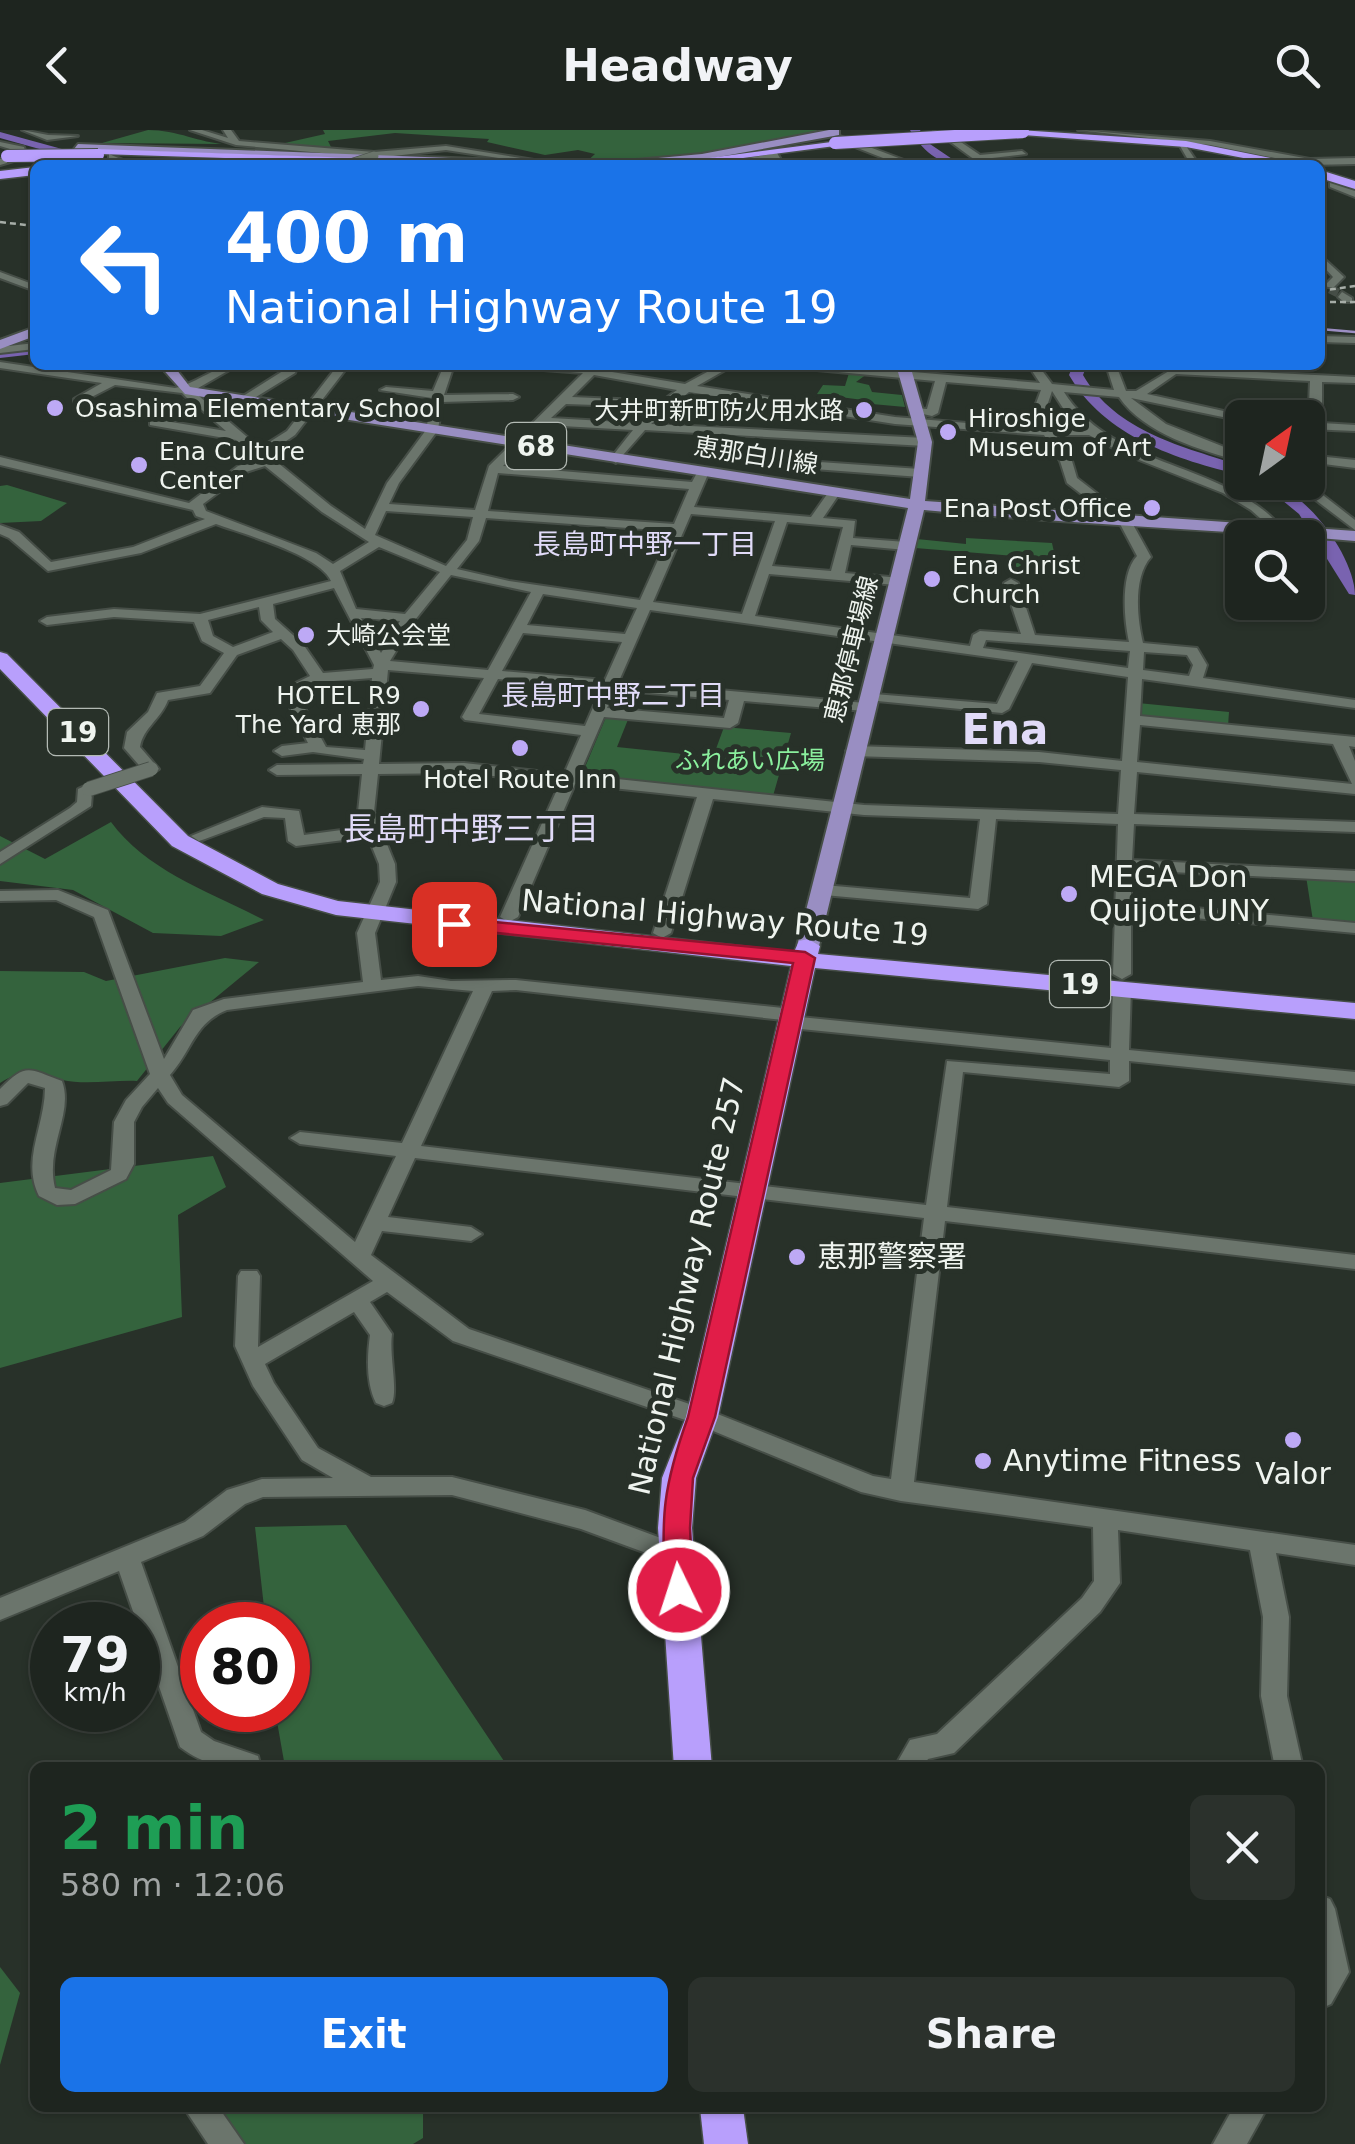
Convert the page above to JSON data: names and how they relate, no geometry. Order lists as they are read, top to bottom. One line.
{"streets":{"highway":["19","National Highway Route 19","National Highway Route 257"],"main road":["68","恵那白川線","恵那停車場線"]},"crossings":[["恵那白川線","恵那停車場線"],["恵那停車場線","National Highway Route 19"],["恵那停車場線","National Highway Route 257"],["National Highway Route 19","National Highway Route 257"]],"districts":["長島町中野一丁目","長島町中野二丁目","Ena","長島町中野三丁目"],"parks":["ふれあい広場"],"places":["Osashima Elementary School","大井町新町防火用水路","Hiroshige Museum of Art","Ena Culture Center","Ena Post Office","Ena Christ Church","大崎公会堂","HOTEL R9 The Yard 恵那","Hotel Route Inn","MEGA Don Quijote UNY","恵那警察署","Valor","Anytime Fitness"],"north":"top right","page":{"header":"Headway","turn":["400 m","National Highway Route 19"],"speed":"79 km/h","limit":"80","heading":["2 min","580 m · 12:06"],"buttons":["Exit","Share"]}}
